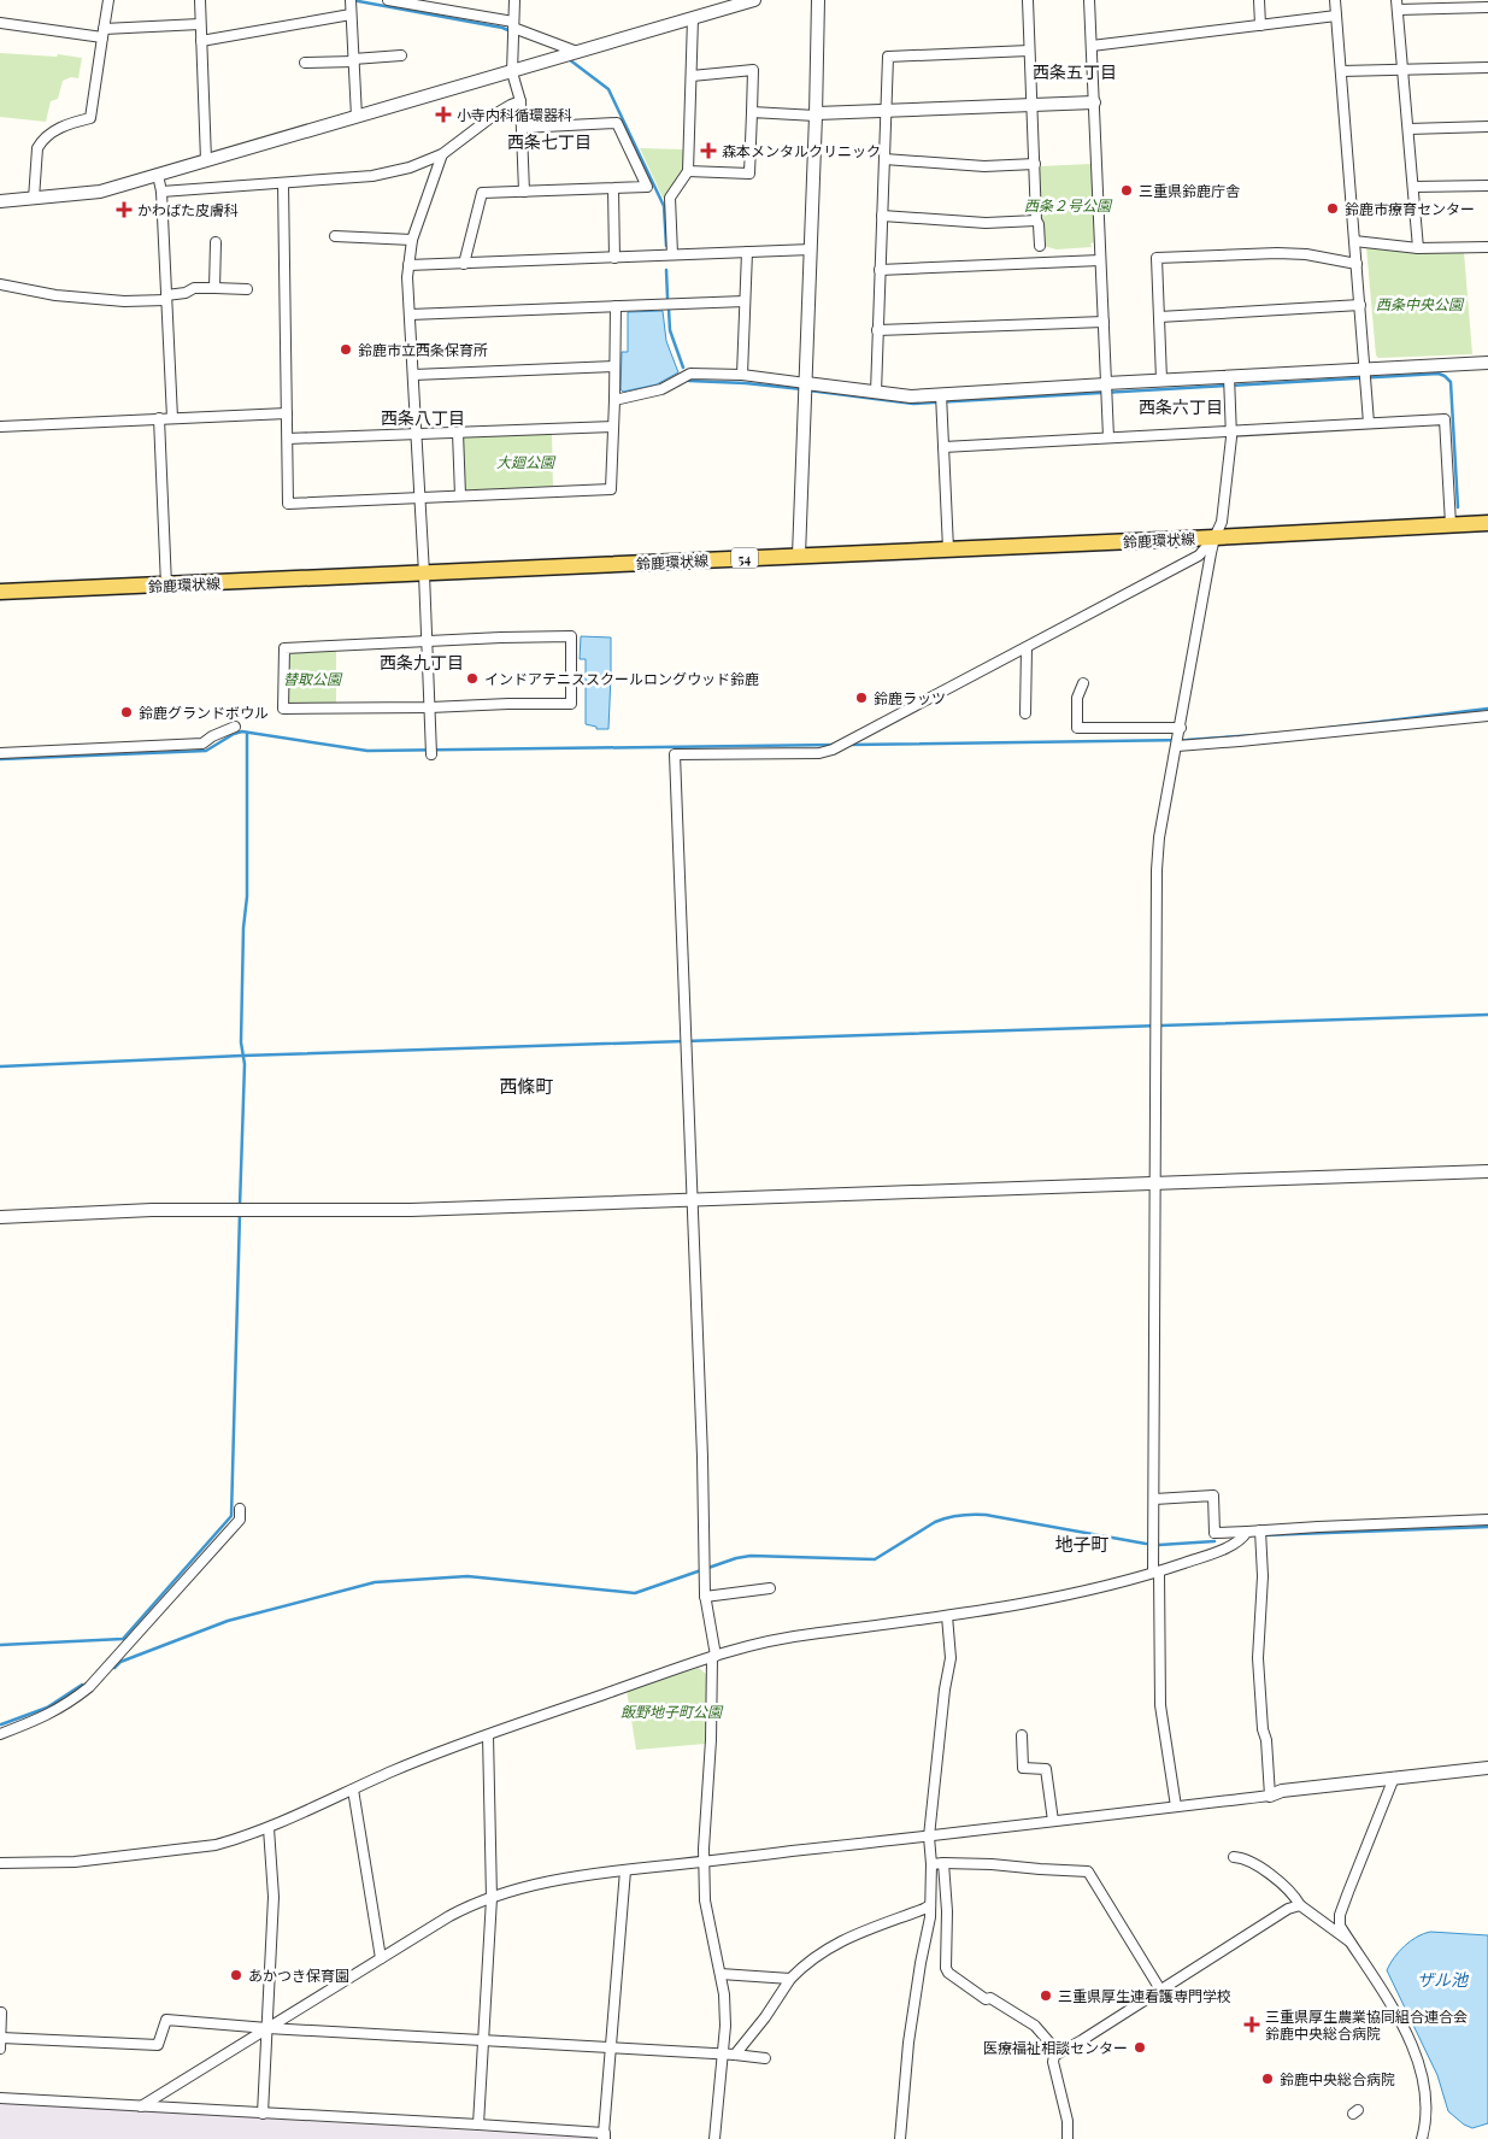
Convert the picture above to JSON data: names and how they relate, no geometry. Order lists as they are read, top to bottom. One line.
{"streets":{"main road":["鈴鹿環状線","54"]},"districts":["西条五丁目","西条七丁目","西条六丁目","西条八丁目","西条九丁目","西條町","地子町"],"water":["ザル池"],"parks":["西条２号公園","西条中央公園","大廻公園","替取公園","飯野地子町公園"],"places":{"health":["小寺内科循環器科","森本メンタルクリニック","かわばた皮膚科","三重県厚生農業協同組合連合会 鈴鹿中央総合病院"],"other":["三重県鈴鹿庁舎","鈴鹿市療育センター","鈴鹿市立西条保育所","インドアテニススクールロングウッド鈴鹿","鈴鹿ラッツ","鈴鹿グランドボウル","あかつき保育園","三重県厚生連看護専門学校","医療福祉相談センター","鈴鹿中央総合病院"]}}
